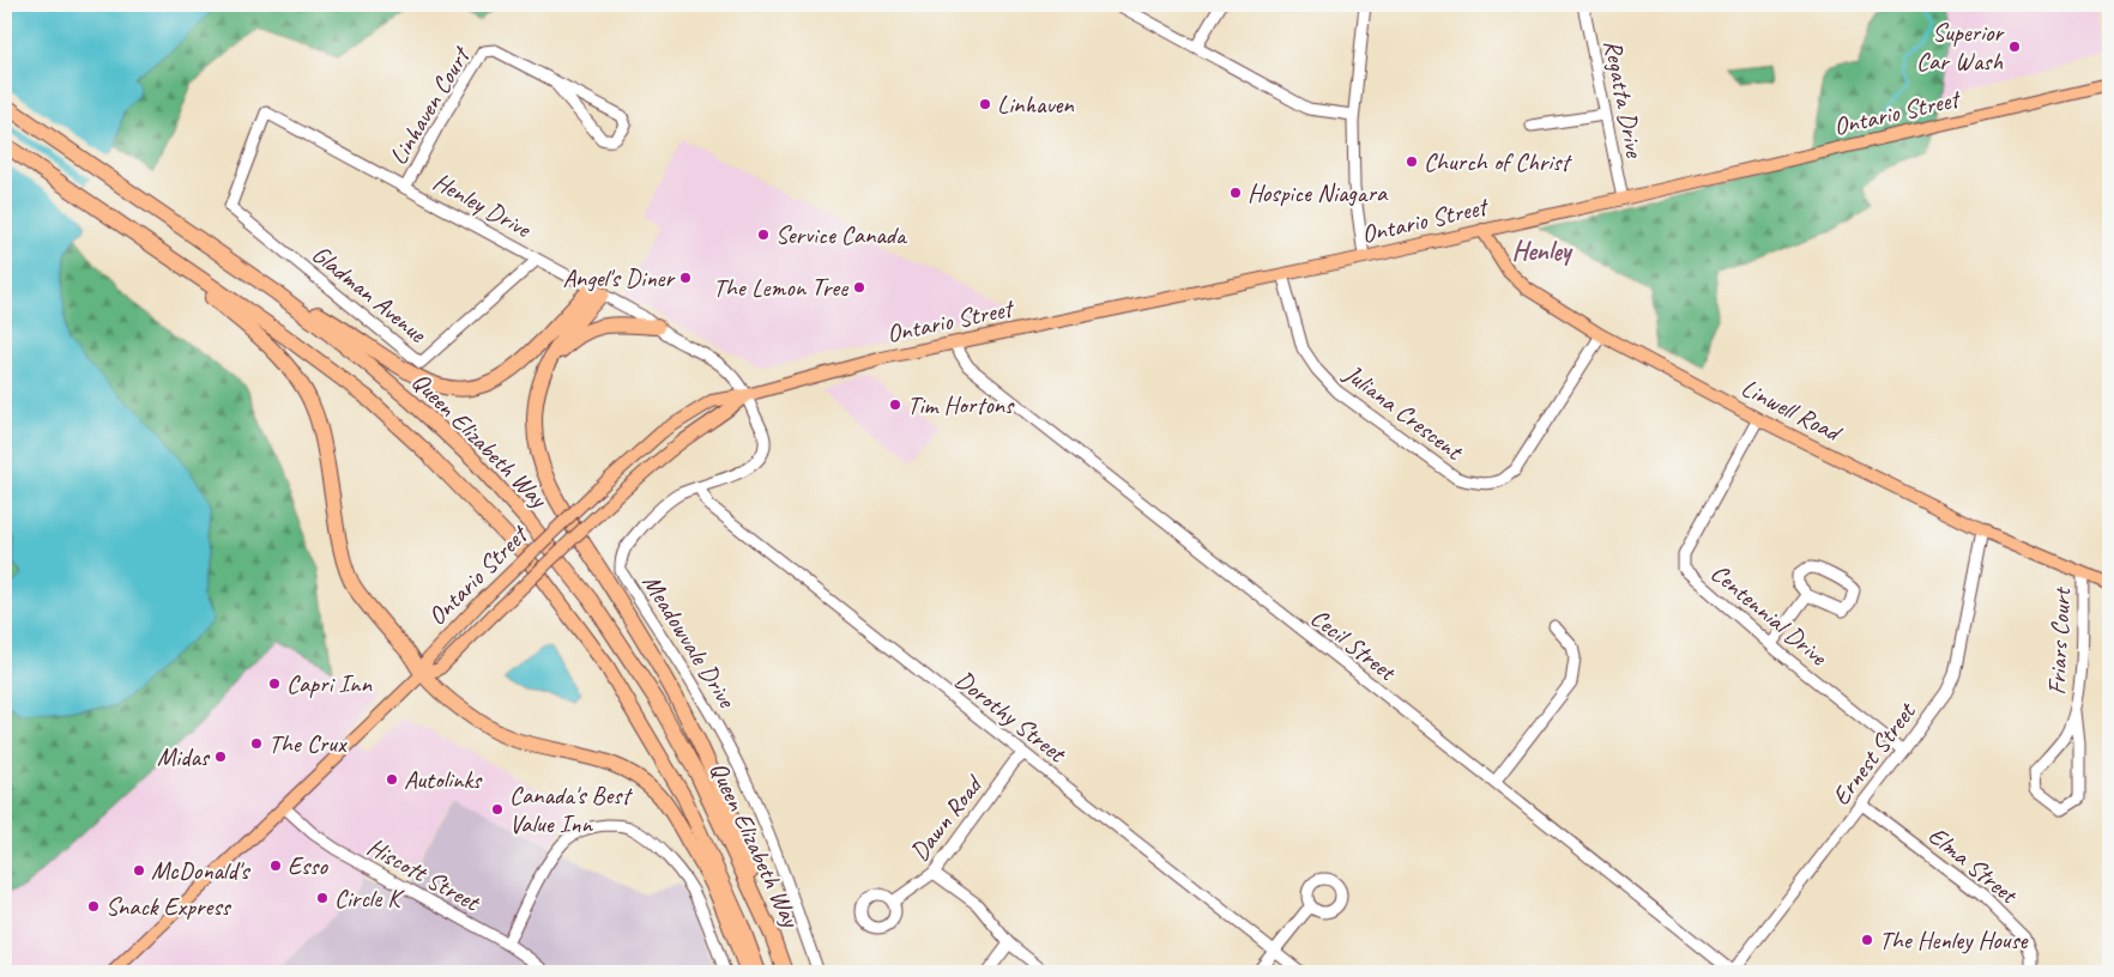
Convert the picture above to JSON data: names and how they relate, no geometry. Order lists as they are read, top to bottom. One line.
{"streets":{"highway":["Queen Elizabeth Way"],"main road":["Ontario Street","Linwell Road"],"street":["Regatta Drive","Linhaven Court","Henley Drive","Gladman Avenue","Juliana Crescent","Centennial Drive","Meadowvale Drive","Friars Court","Cecil Street","Dorothy Street","Ernest Street","Dawn Road","Elma Street","Hiscott Street"]},"crossings":[["Regatta Drive","Ontario Street"],["Linhaven Court","Henley Drive"],["Ontario Street","Henley Drive"],["Ontario Street","Linwell Road"],["Ontario Street","Juliana Crescent"],["Ontario Street","Meadowvale Drive"],["Ontario Street","Cecil Street"],["Ontario Street","Hiscott Street"],["Henley Drive","Gladman Avenue"],["Henley Drive","Meadowvale Drive"],["Linwell Road","Juliana Crescent"],["Linwell Road","Centennial Drive"],["Linwell Road","Friars Court"],["Linwell Road","Ernest Street"],["Centennial Drive","Ernest Street"],["Meadowvale Drive","Dorothy Street"],["Cecil Street","Ernest Street"],["Dorothy Street","Dawn Road"],["Ernest Street","Elma Street"]],"districts":["Henley"],"places":["Superior Car Wash","Linhaven","Church of Christ","Hospice Niagara","Service Canada","Angel's Diner","The Lemon Tree","Tim Hortons","Capri Inn","The Crux","Midas","Autolinks","Canada's Best Value Inn","Esso","McDonald's","Circle K","Snack Express","The Henley House"]}
